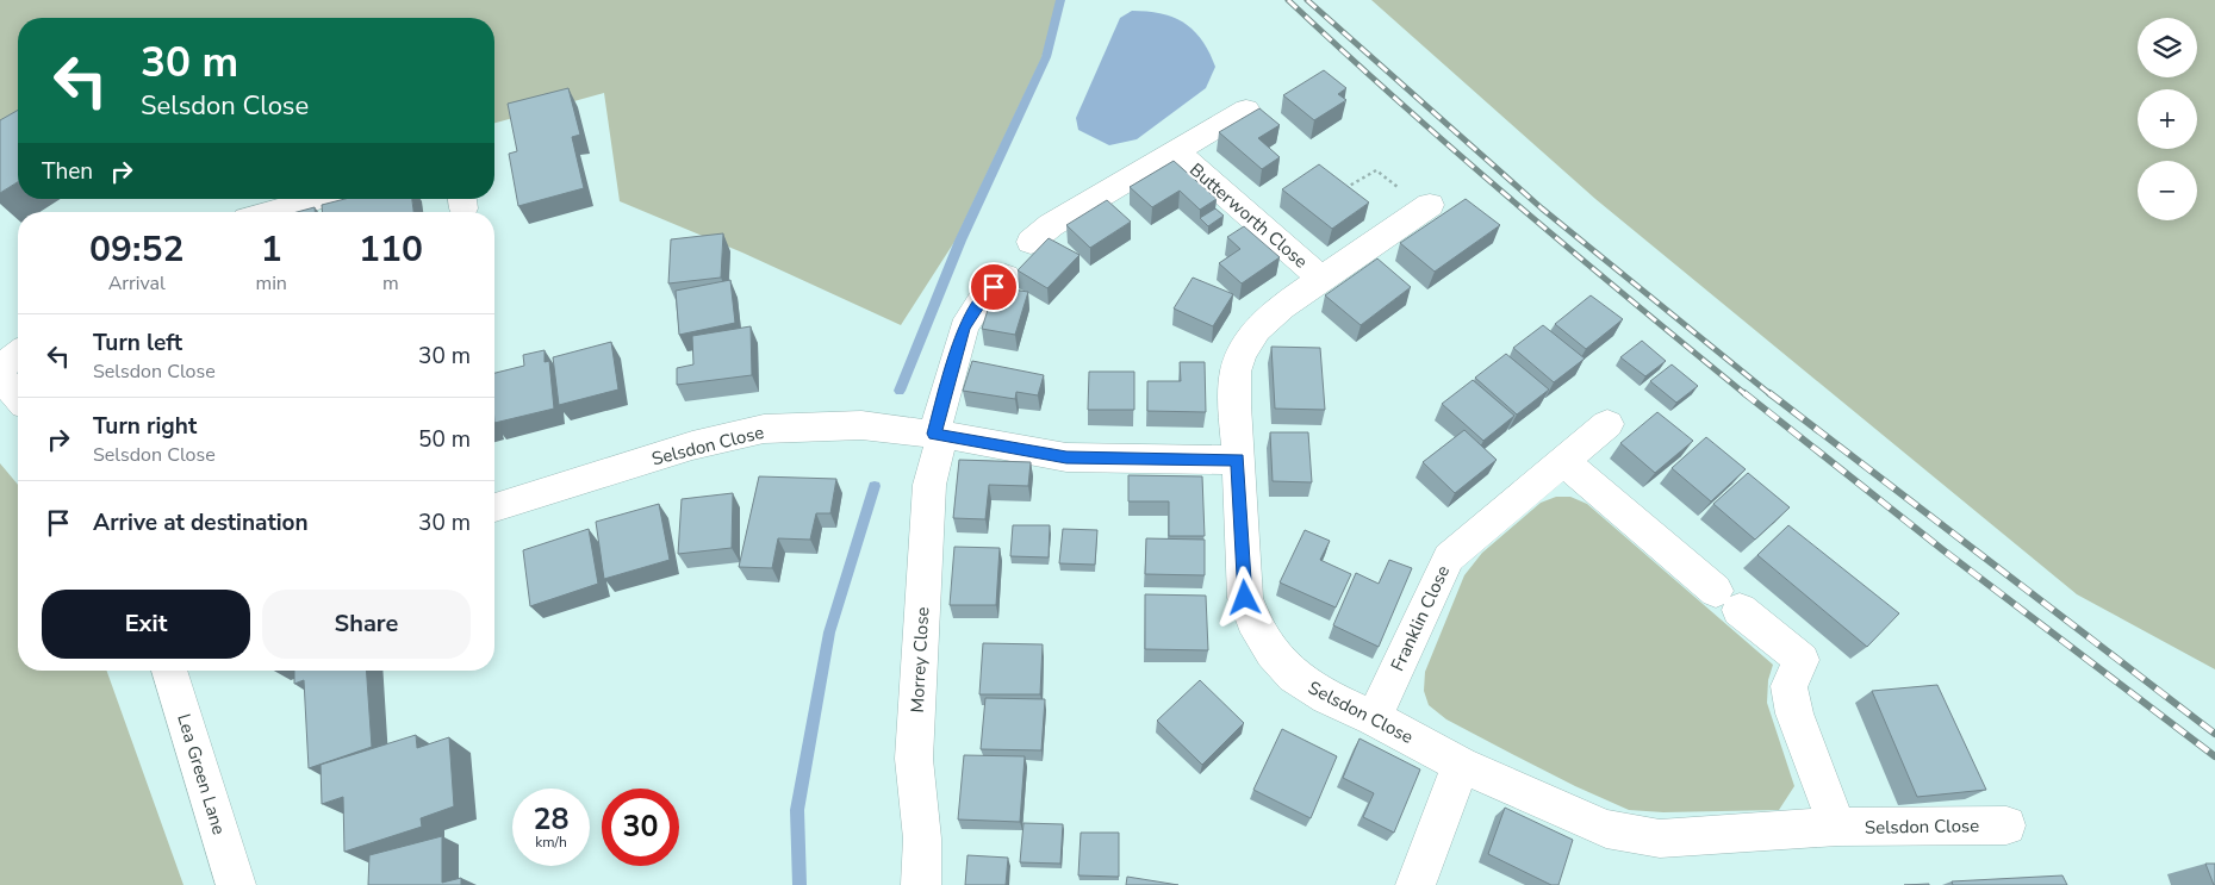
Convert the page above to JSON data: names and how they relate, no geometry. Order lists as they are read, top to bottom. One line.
{"streets":{"street":["Butterworth Close","Selsdon Close","Franklin Close","Morrey Close","Lea Green Lane"]},"crossings":[["Butterworth Close","Selsdon Close"],["Selsdon Close","Franklin Close"],["Selsdon Close","Morrey Close"]],"page":{"map_buttons":["+","−"],"turn":["30 m","Selsdon Close"],"then":"Then","eta":["09:52","Arrival","1","min","110","m"],"list":[{"name":"Turn left","note":"Selsdon Close","value":"30 m"},{"name":"Turn right","note":"Selsdon Close","value":"50 m"},{"name":"Arrive at destination","value":"30 m"}],"buttons":["Exit","Share"],"speed":"28 km/h","limit":"30"}}
